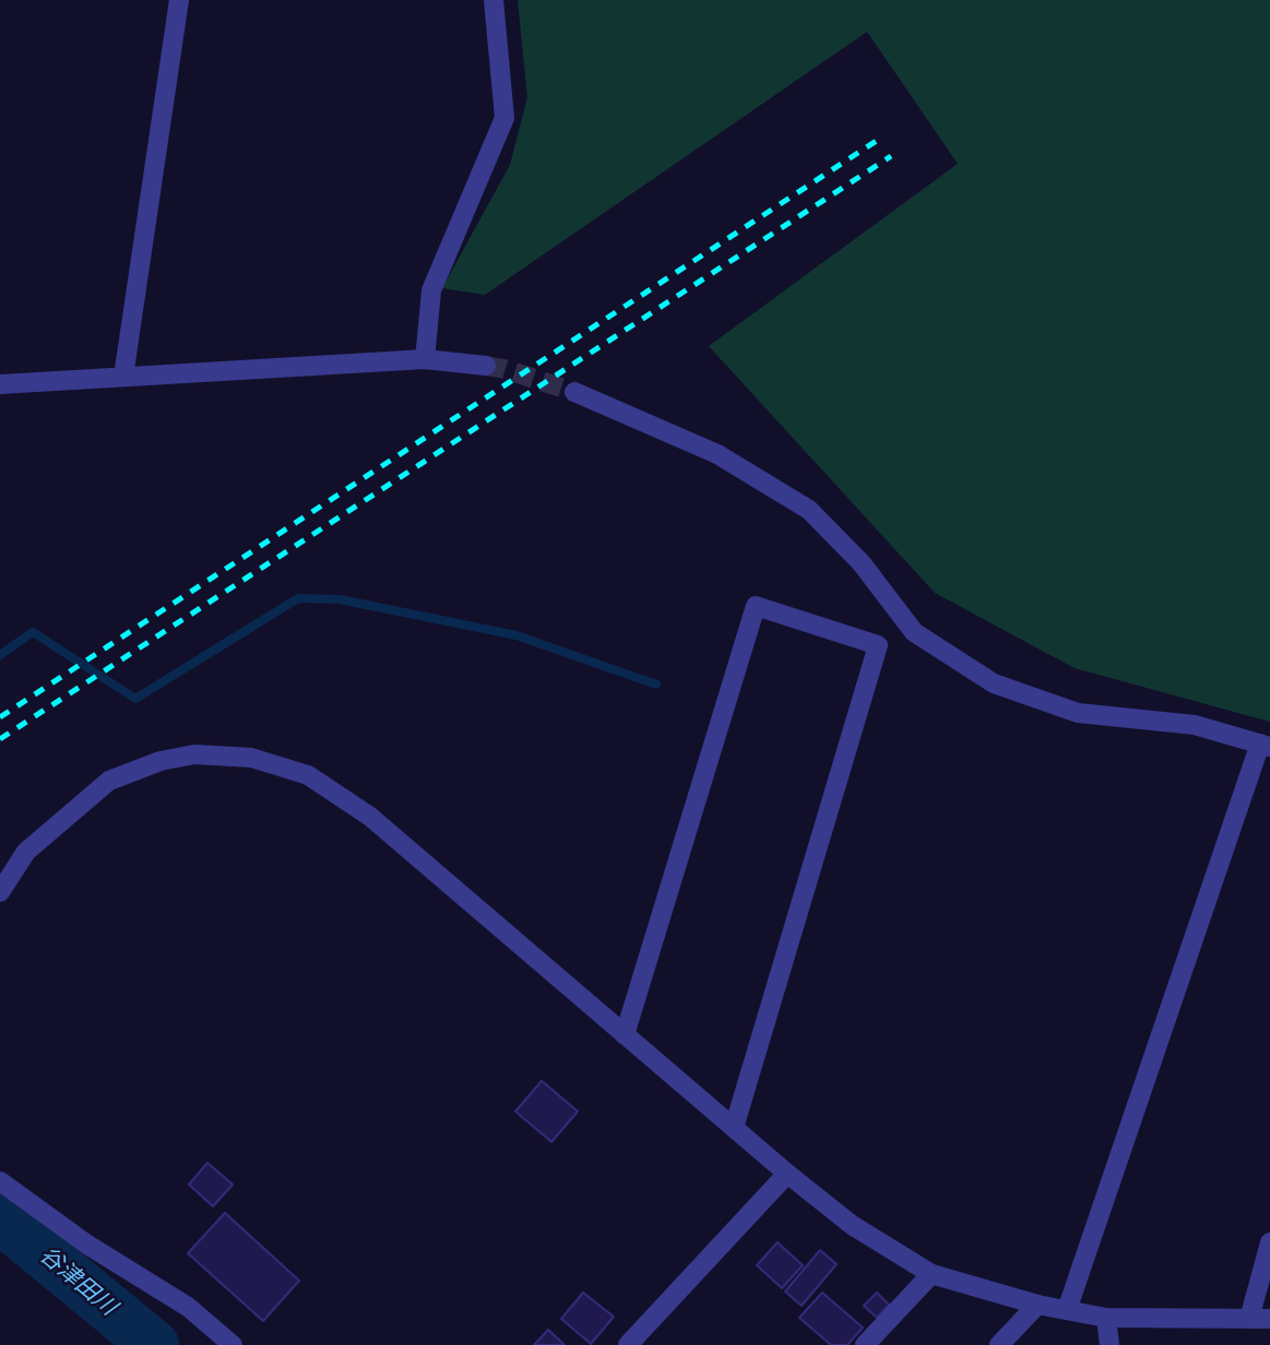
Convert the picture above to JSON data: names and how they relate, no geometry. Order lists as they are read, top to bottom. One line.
{"water":["谷津田川"]}
